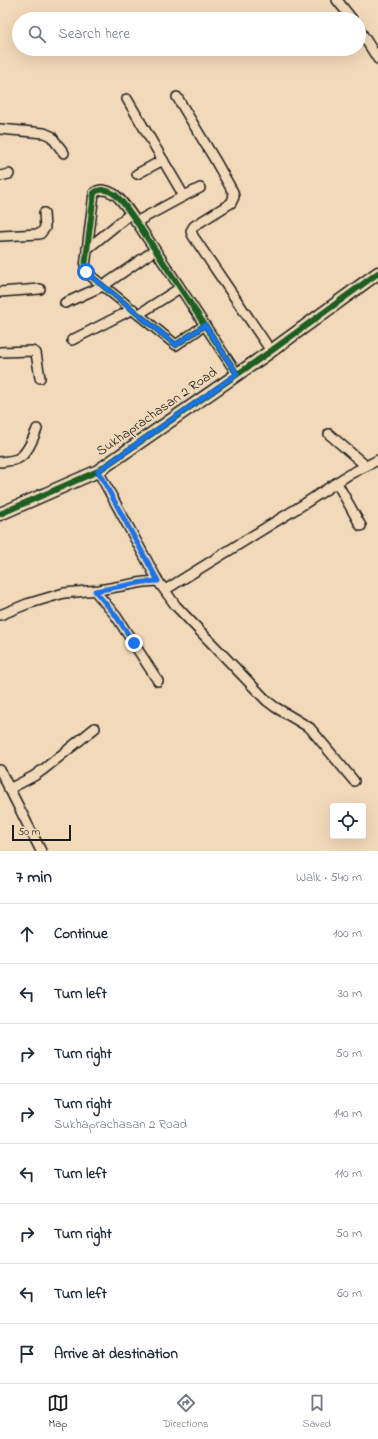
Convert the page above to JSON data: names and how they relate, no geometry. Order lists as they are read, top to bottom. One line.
{"streets":{"street":["Sukhaprachasan 2 Road"]},"scale_bar":"50 m","page":{"search":"Search here","scale":"50 m","heading":["7 min","Walk · 540 m"],"list":[["Continue","100 m"],["Turn left","30 m"],["Turn right","50 m"],["Turn right","Sukhaprachasan 2 Road","140 m"],["Turn left","110 m"],["Turn right","50 m"],["Turn left","60 m"],"Arrive at destination"],"nav":["Map","Directions","Saved"]}}
